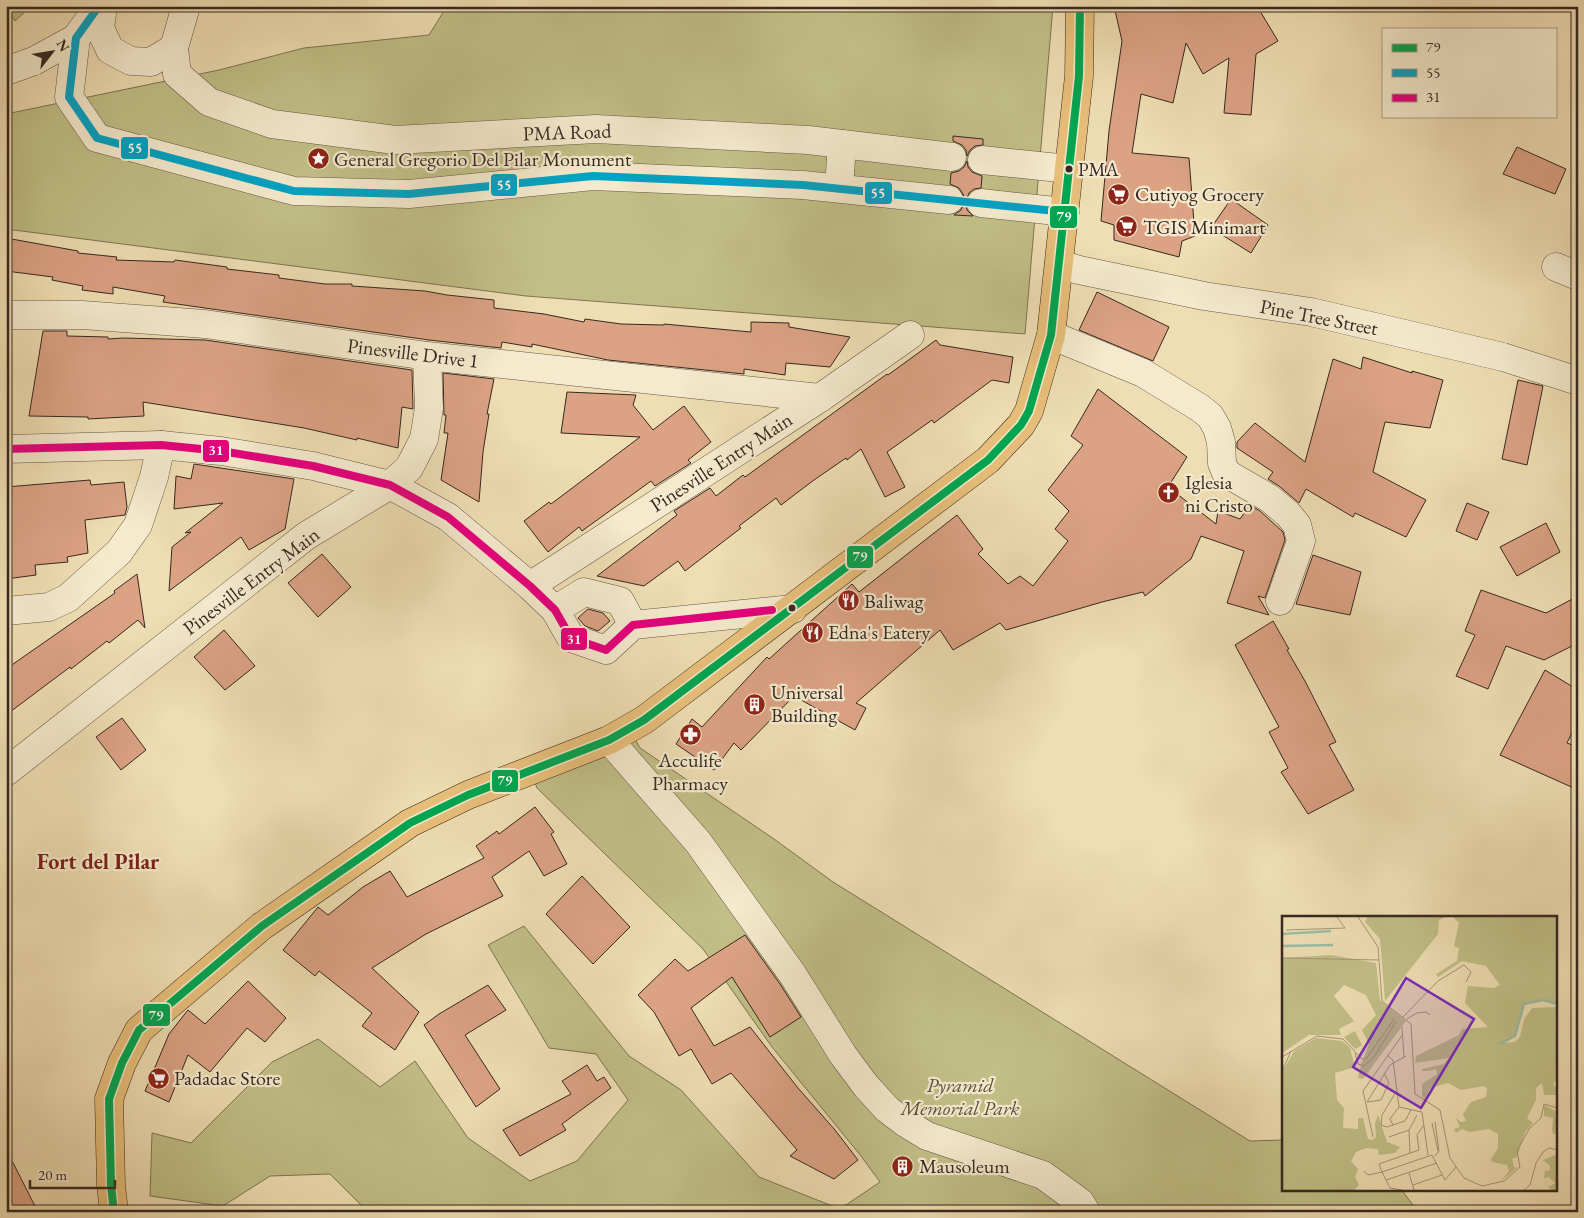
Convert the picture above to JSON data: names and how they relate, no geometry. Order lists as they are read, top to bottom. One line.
{"streets":{"street":["PMA Road","Pine Tree Street","Pinesville Drive 1","Pinesville Entry Main"]},"crossings":[["Pinesville Drive 1","Pinesville Entry Main"]],"districts":["Fort del Pilar"],"parks":["Pyramid Memorial Park"],"places":{"place":["General Gregorio Del Pilar Monument"],"other":["PMA"],"supermarket":["Cutiyog Grocery","TGIS Minimart","Padadac Store"],"church":["Iglesia ni Cristo"],"restaurant":["Baliwag","Edna's Eatery"],"building":["Universal Building","Mausoleum"],"pharmacy":["Acculife Pharmacy"]},"lines":["transit line 79","transit line 55","transit line 31"],"legend":["79","55","31"],"scale_bar":"20 m","north":"top right"}
